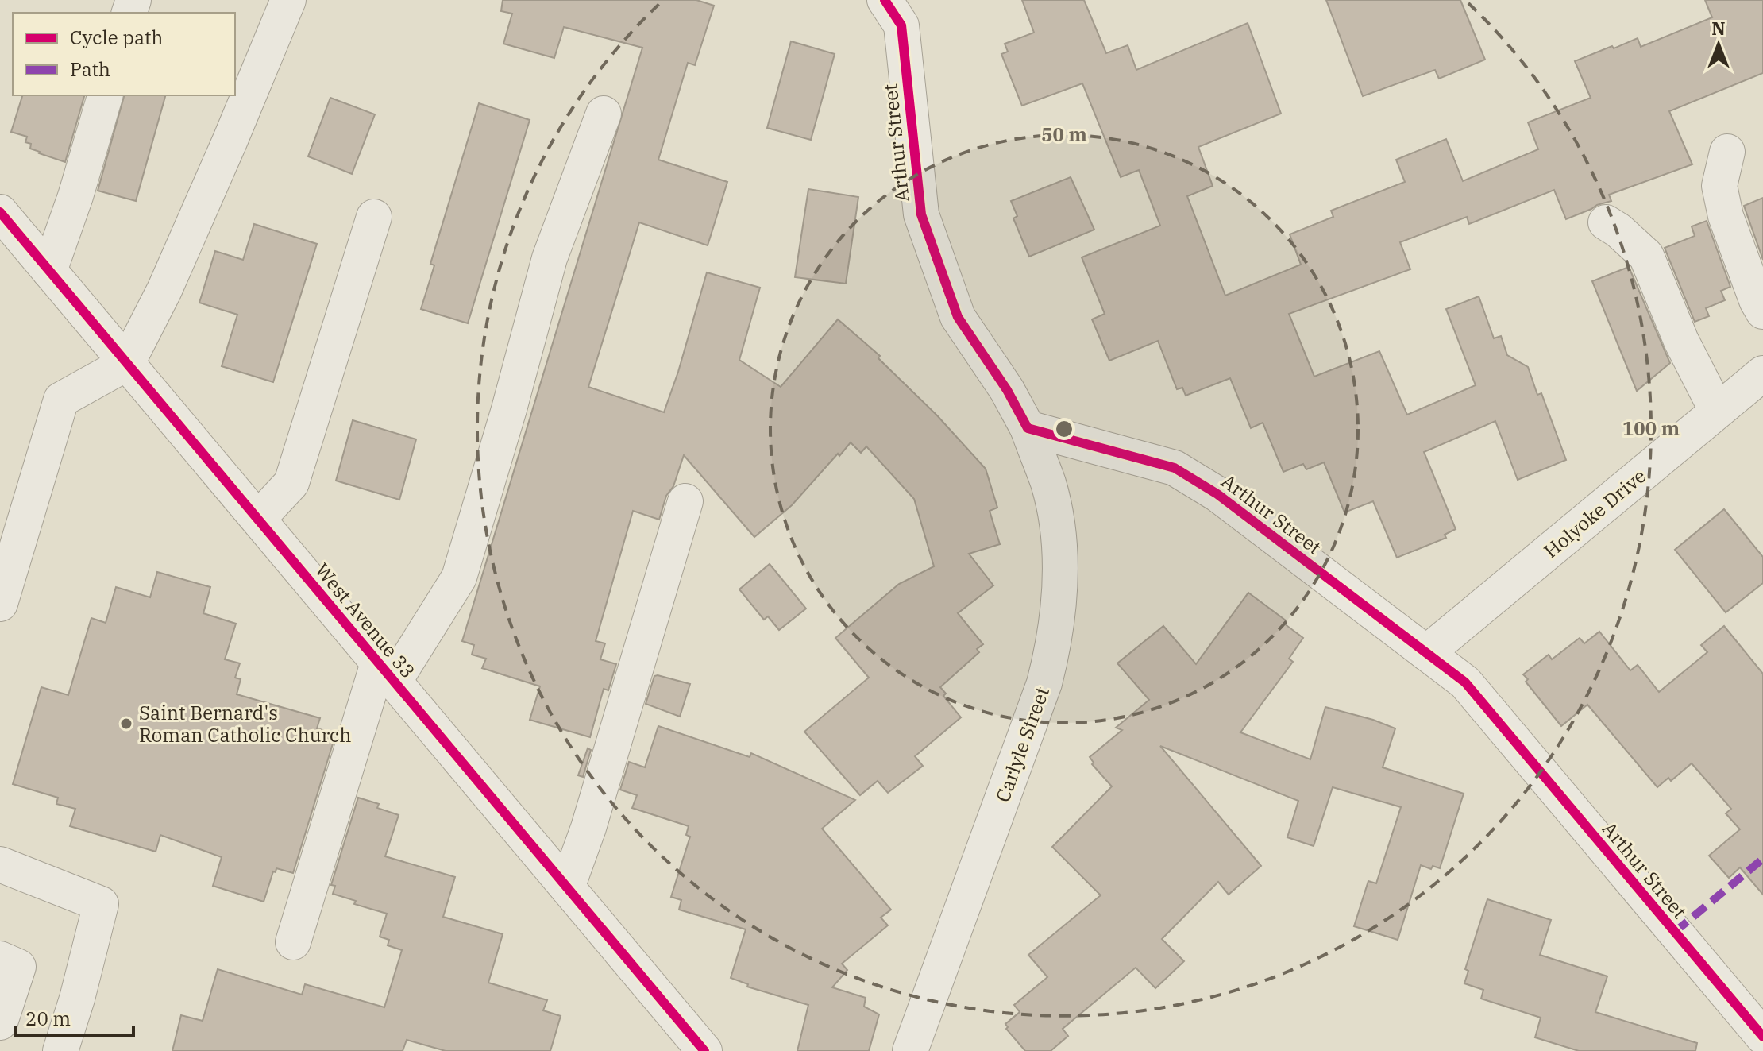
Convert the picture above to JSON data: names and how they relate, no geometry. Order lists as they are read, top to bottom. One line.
{"streets":{"street":["Arthur Street","Holyoke Drive","West Avenue 33","Carlyle Street"]},"crossings":[["Arthur Street","Holyoke Drive"],["Arthur Street","Carlyle Street"]],"places":["Saint Bernard's Roman Catholic Church"],"legend":["Cycle path","Path"],"scale_bar":"20 m","north":"top","rings":["50 m","100 m"]}
